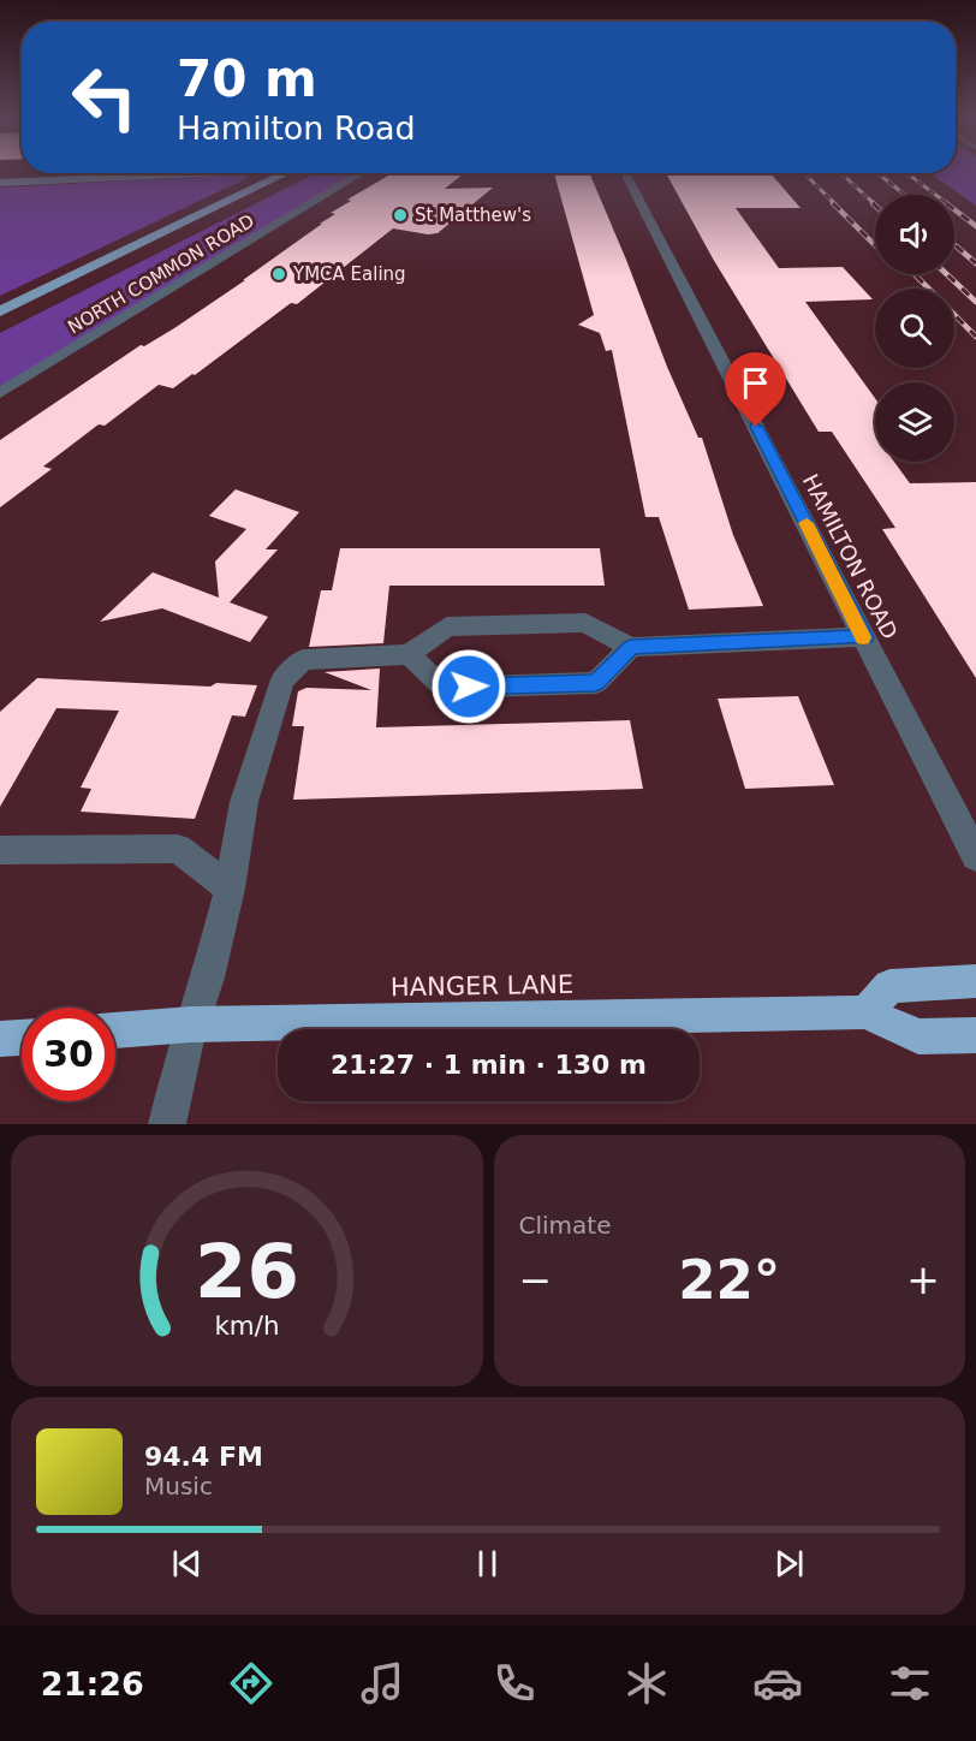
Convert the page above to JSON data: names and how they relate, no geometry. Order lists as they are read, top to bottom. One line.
{"streets":{"highway":["HANGER LANE"],"street":["NORTH COMMON ROAD","HAMILTON ROAD"]},"places":["St Matthew's","YMCA Ealing"],"page":{"turn":["70 m","Hamilton Road"],"limit":"30","trip":"21:27 · 1 min · 130 m","tile":"Climate","heat":["−","22°","+"],"song":["94.4 FM","Music"],"tabs":"21:26","gauge":["26","km/h"]}}
